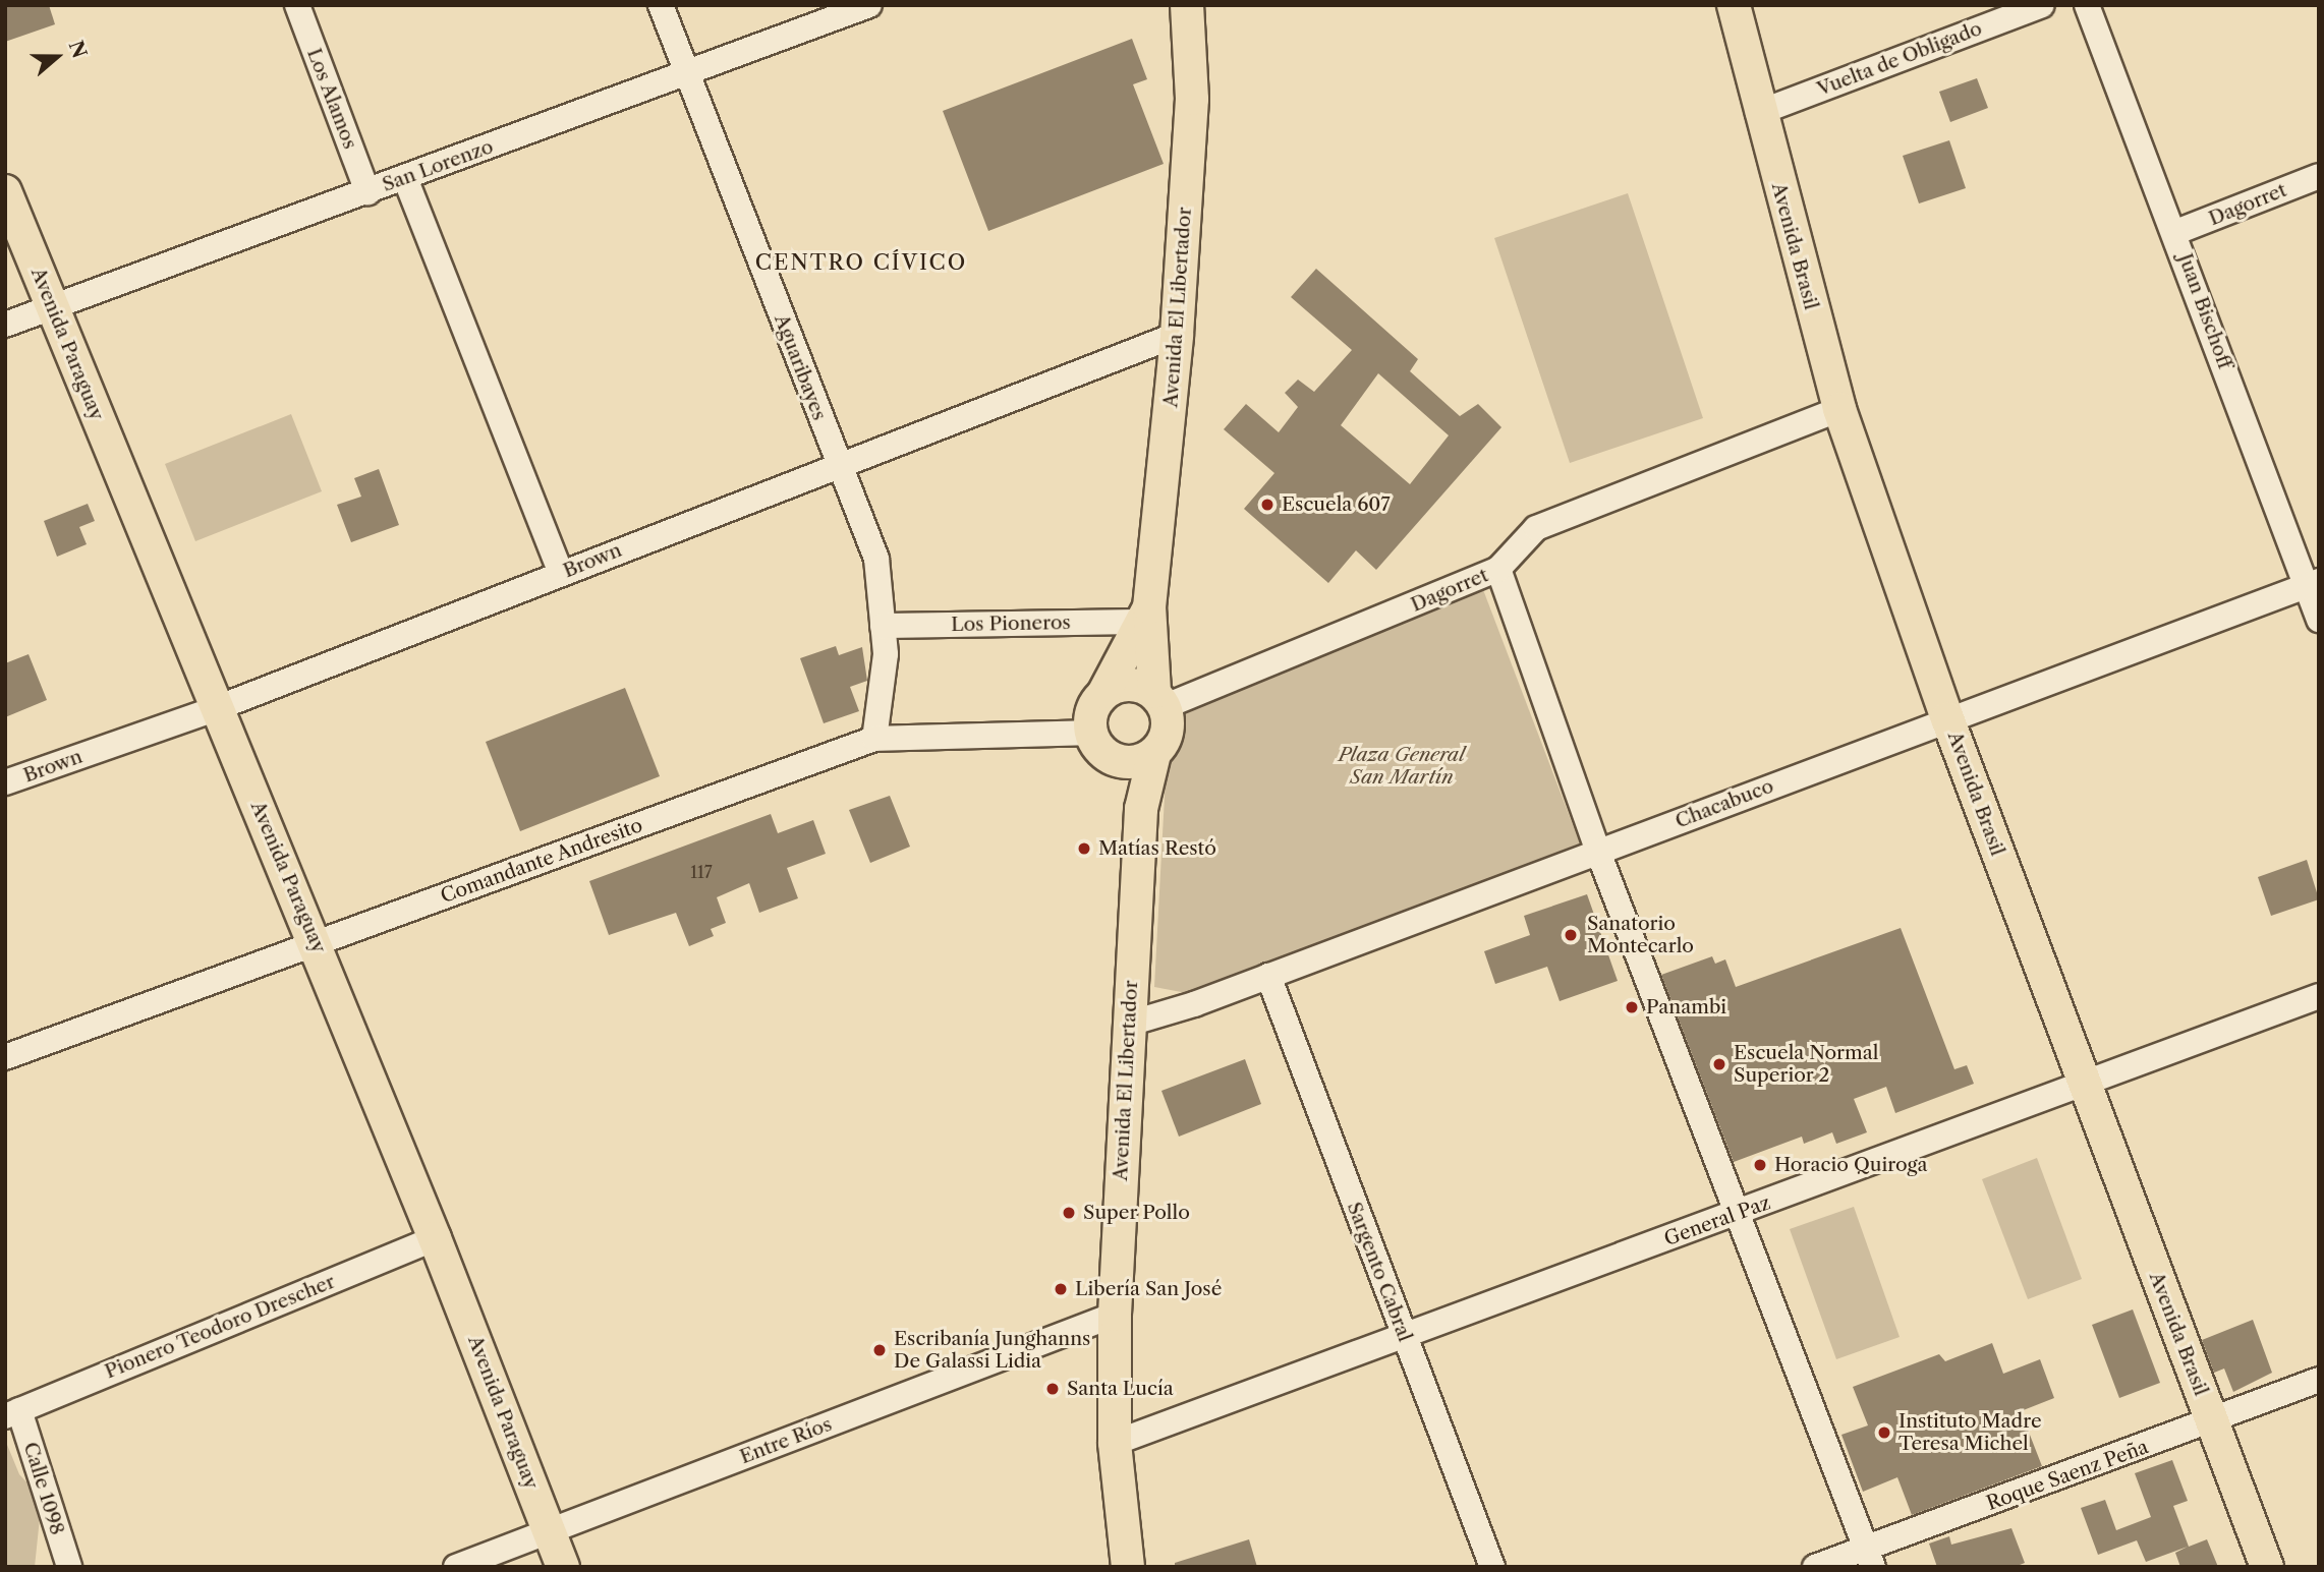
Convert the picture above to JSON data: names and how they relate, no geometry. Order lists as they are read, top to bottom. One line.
{"streets":{"main road":["Avenida Brasil","Avenida El Libertador","Avenida Paraguay"],"street":["Vuelta de Obligado","Los Alamos","San Lorenzo","Dagorret","Juan Bischoff","Aguaribayes","Brown","Los Pioneros","Chacabuco","Comandante Andresito","General Paz","Sargento Cabral","Pionero Teodoro Drescher","Entre Ríos","Roque Saenz Peña","Calle 1098"]},"crossings":[["Vuelta de Obligado","Avenida Brasil"],["Los Alamos","San Lorenzo"],["San Lorenzo","Avenida Paraguay"],["San Lorenzo","Aguaribayes"],["Dagorret","Avenida Brasil"],["Dagorret","Avenida El Libertador"],["Dagorret","Juan Bischoff"],["Dagorret","Comandante Andresito"],["Avenida Brasil","Chacabuco"],["Avenida Brasil","General Paz"],["Avenida Brasil","Roque Saenz Peña"],["Avenida El Libertador","Brown"],["Avenida El Libertador","Los Pioneros"],["Avenida El Libertador","Chacabuco"],["Avenida El Libertador","Comandante Andresito"],["Avenida El Libertador","General Paz"],["Avenida El Libertador","Entre Ríos"],["Juan Bischoff","Chacabuco"],["Avenida Paraguay","Brown"],["Avenida Paraguay","Comandante Andresito"],["Avenida Paraguay","Pionero Teodoro Drescher"],["Avenida Paraguay","Entre Ríos"],["Aguaribayes","Brown"],["Aguaribayes","Los Pioneros"],["Aguaribayes","Comandante Andresito"],["Chacabuco","Sargento Cabral"],["General Paz","Sargento Cabral"],["Pionero Teodoro Drescher","Calle 1098"]],"districts":["CENTRO CÍVICO"],"parks":["Plaza General San Martín"],"places":["Escuela 607","Matías Restó","Sanatorio Montecarlo","Panambi","Escuela Normal Superior 2","Horacio Quiroga","Super Pollo","Libería San José","Escribanía Junghanns De Galassi Lidia","Santa Lucía","Instituto Madre Teresa Michel"],"house_numbers":["117"],"north":"right"}
